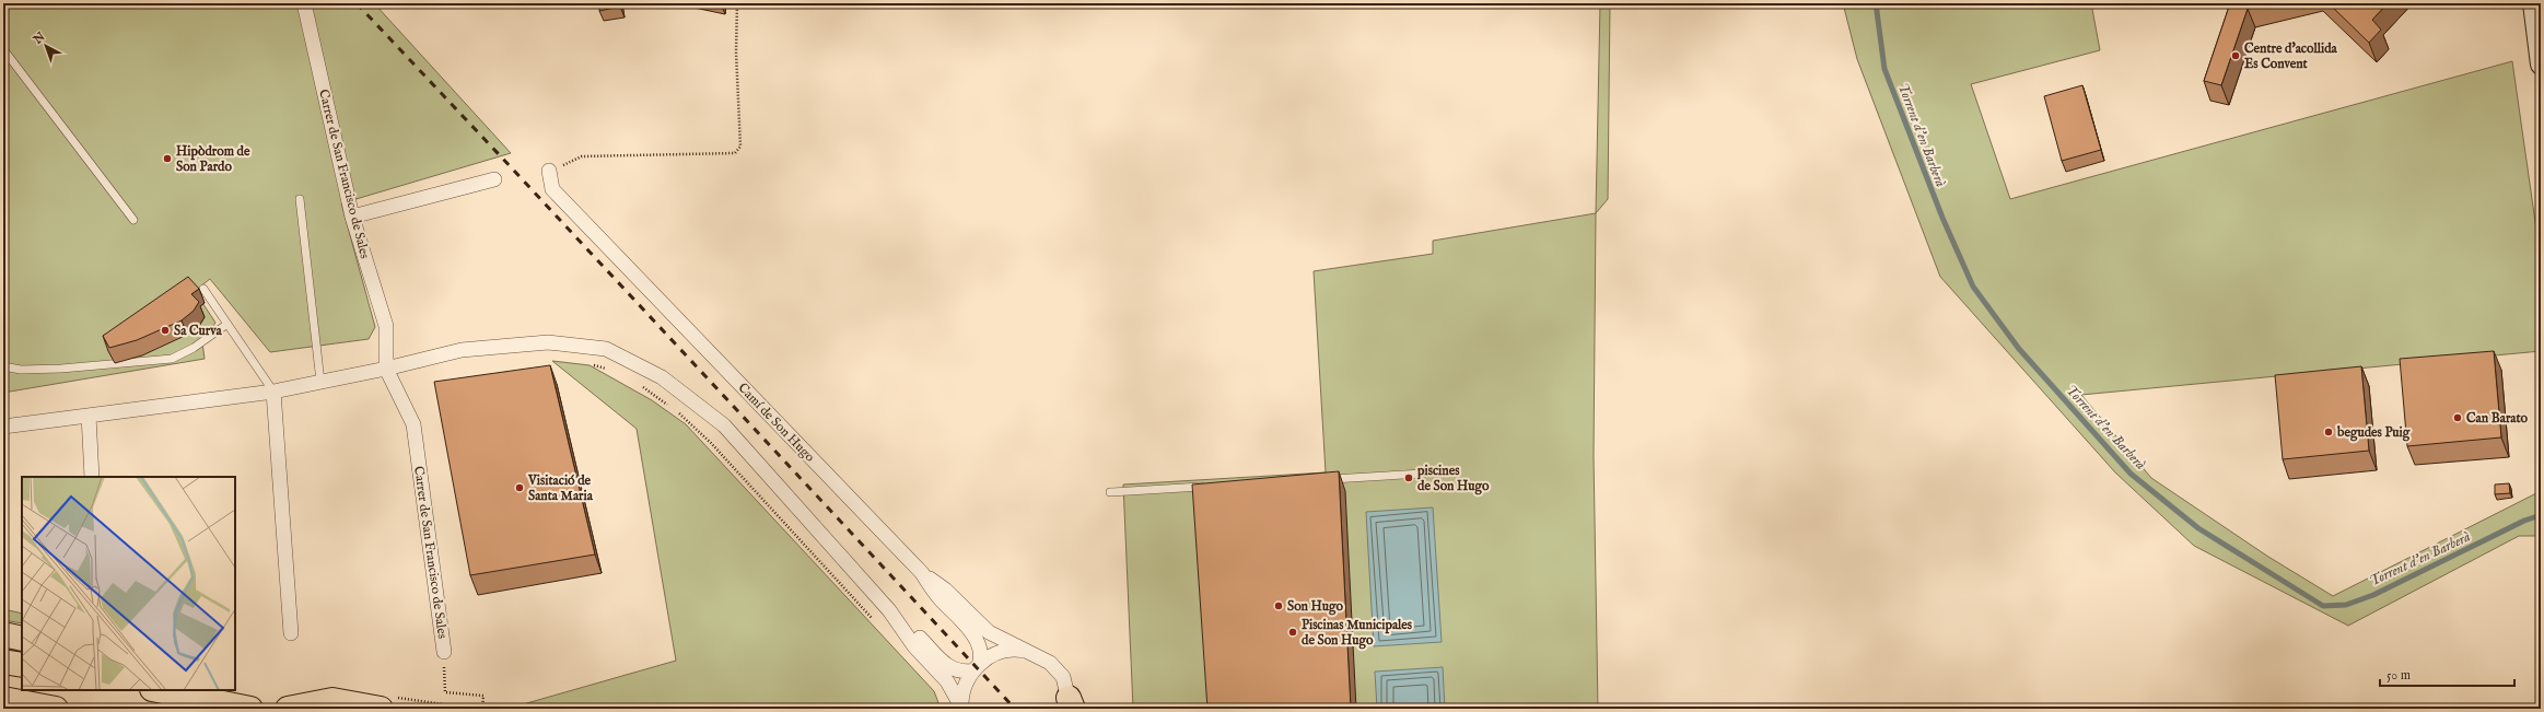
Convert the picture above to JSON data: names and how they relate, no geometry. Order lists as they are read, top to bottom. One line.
{"streets":{"street":["Carrer de San Francisco de Sales","Camí de Son Hugo"]},"water":["Torrent d'en Barberà"],"places":["Centre d'acollida Es Convent","Hipòdrom de Son Pardo","Sa Curva","Can Barato","begudes Puig","piscines de Son Hugo","Visitació de Santa Maria","Son Hugo","Piscinas Municipales de Son Hugo"],"scale_bar":"50 m","north":"top left"}
